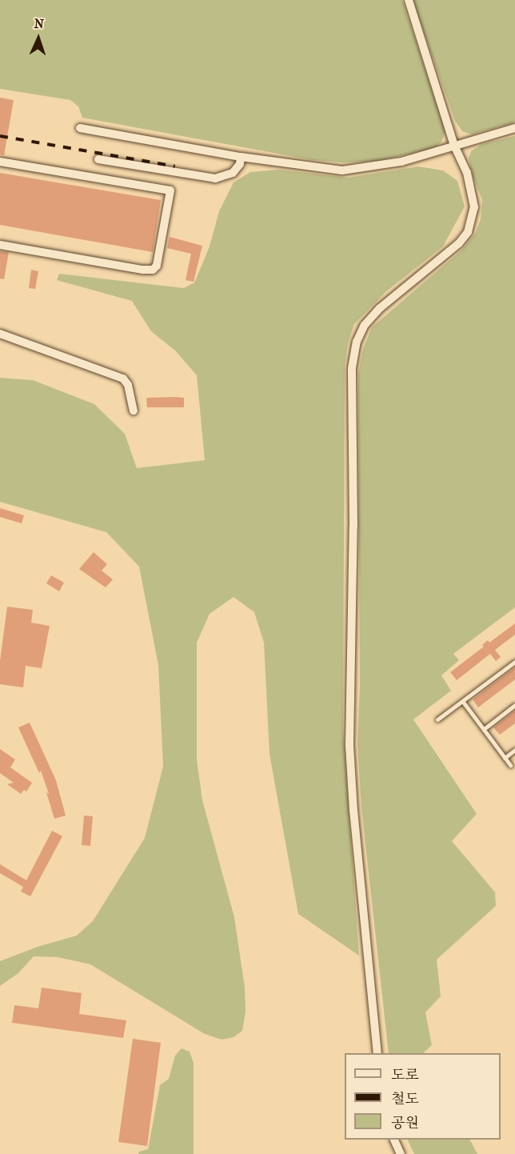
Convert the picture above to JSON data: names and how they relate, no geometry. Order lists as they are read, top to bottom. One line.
{"legend":["도로","철도","공원"],"north":"top"}
